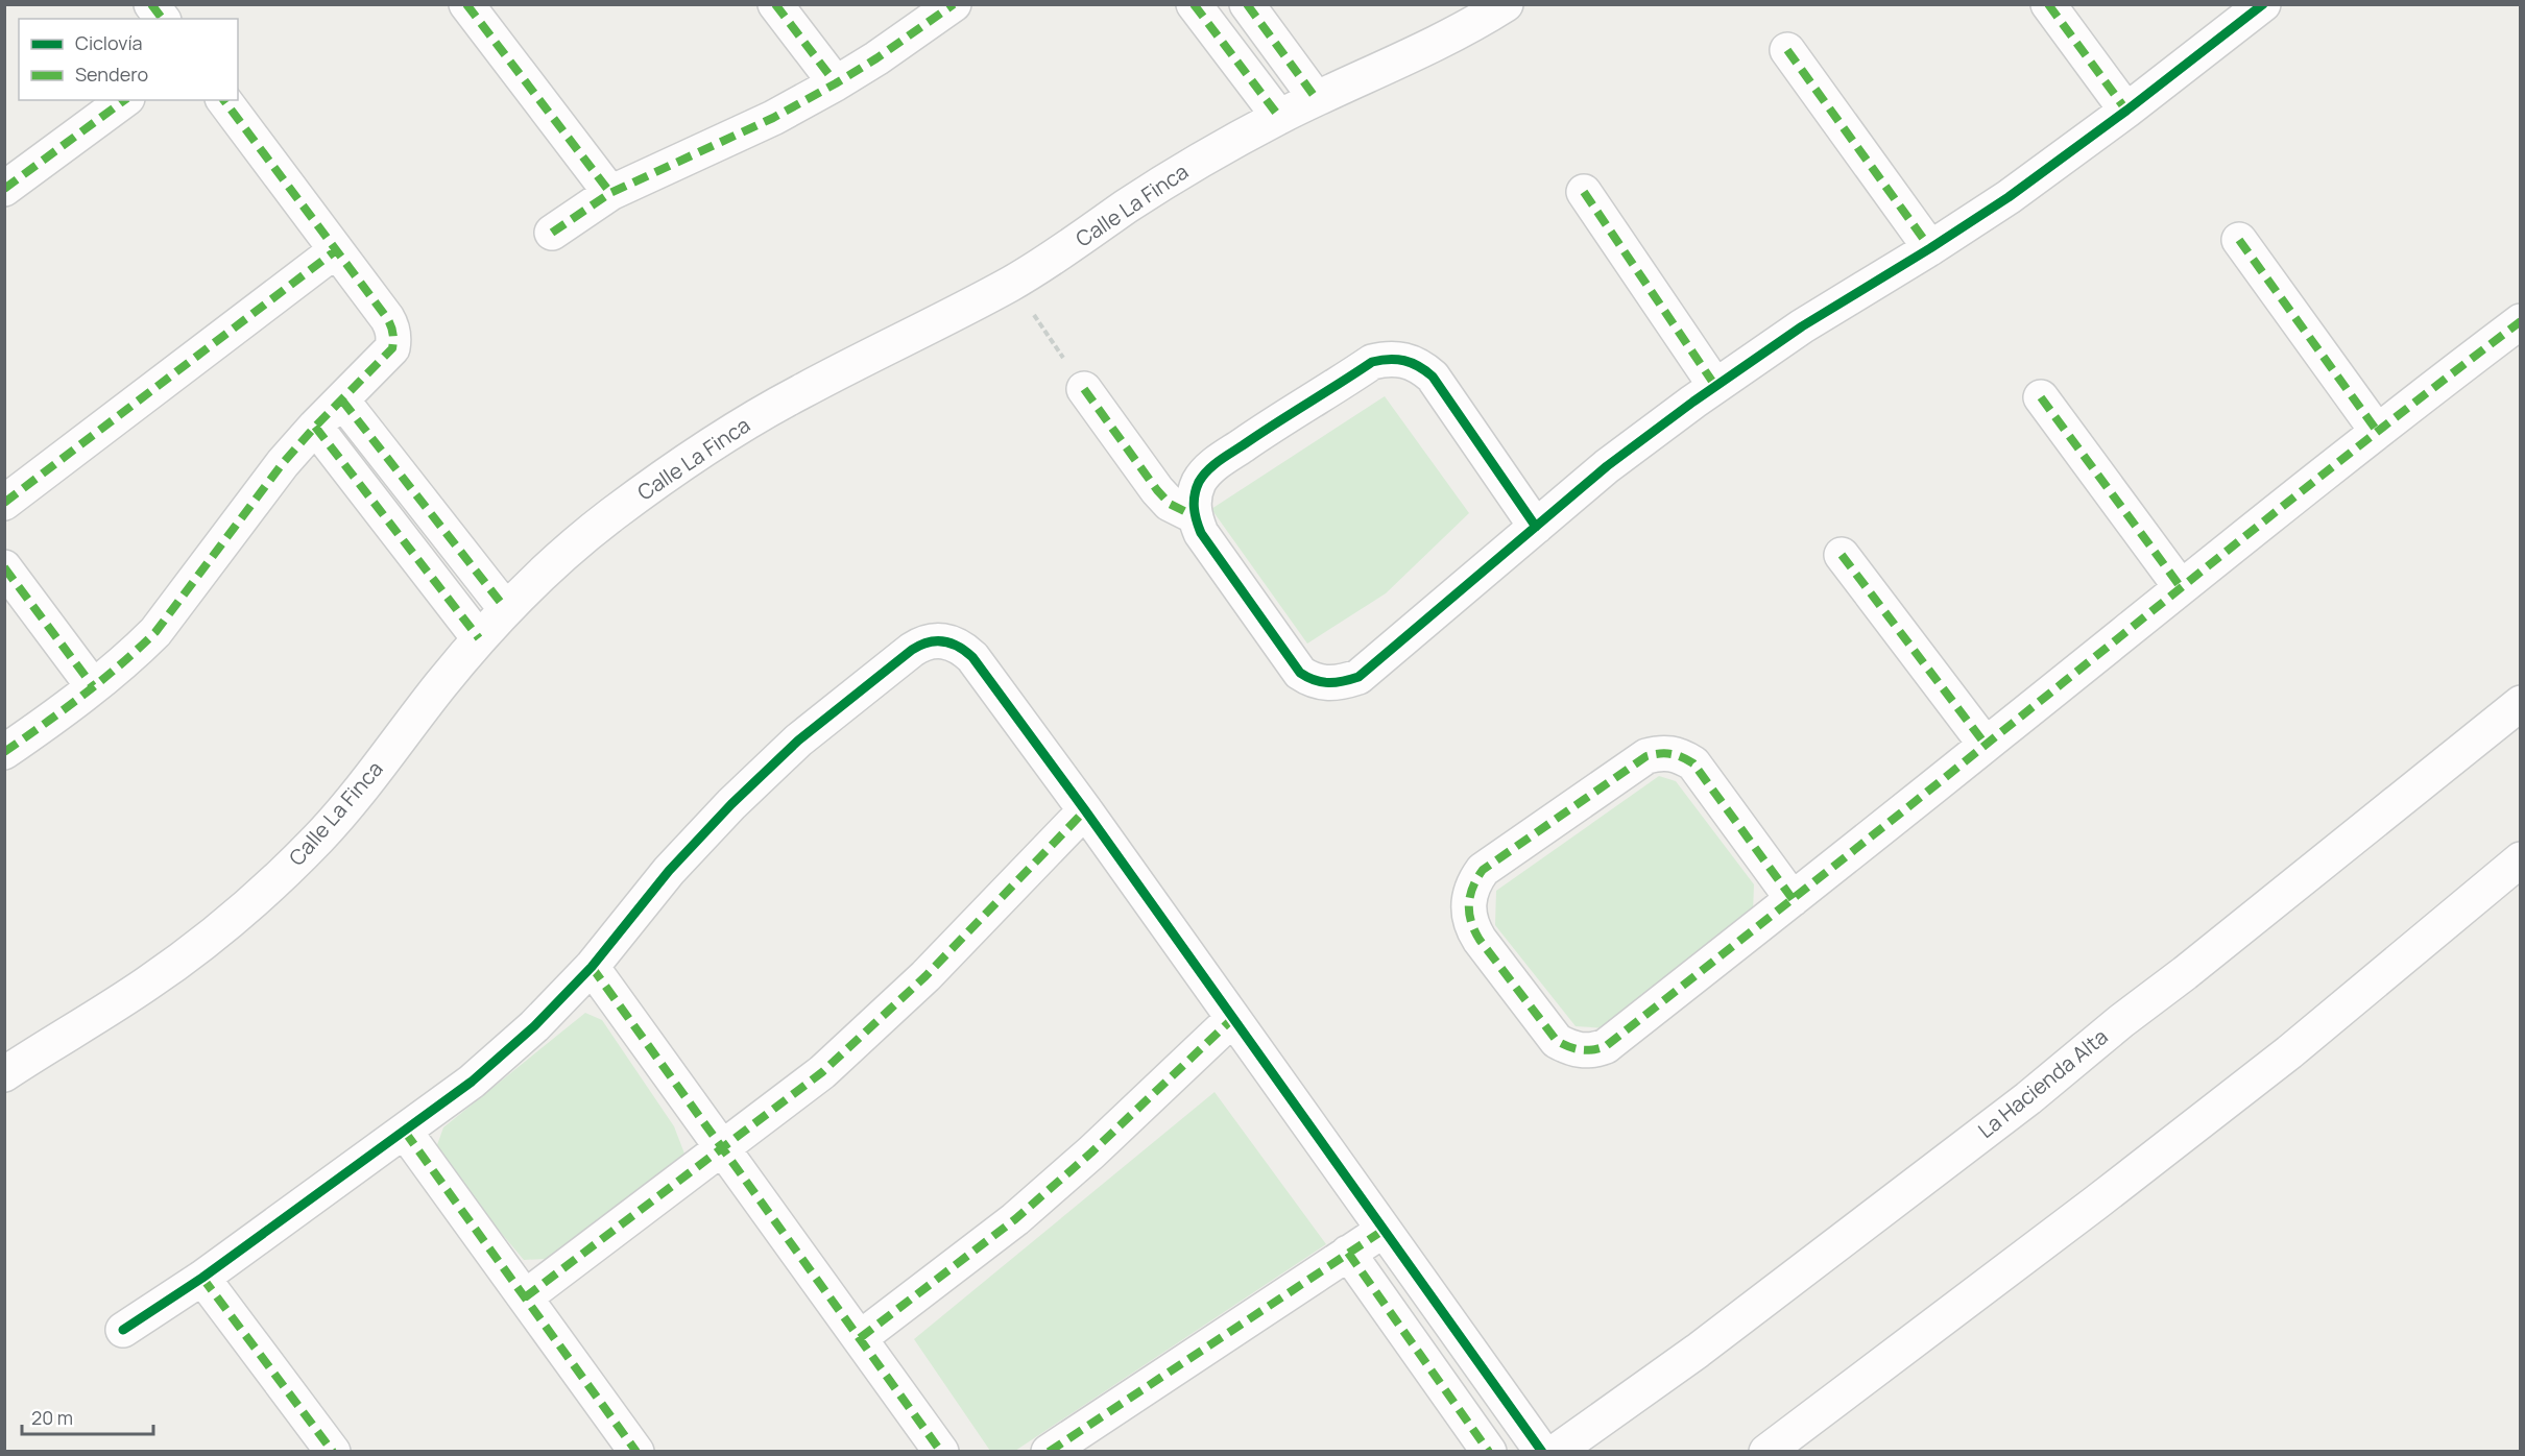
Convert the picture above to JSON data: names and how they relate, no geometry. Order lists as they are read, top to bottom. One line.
{"streets":{"street":["Calle La Finca","La Hacienda Alta"]},"legend":["Ciclovía","Sendero"],"scale_bar":"20 m"}
